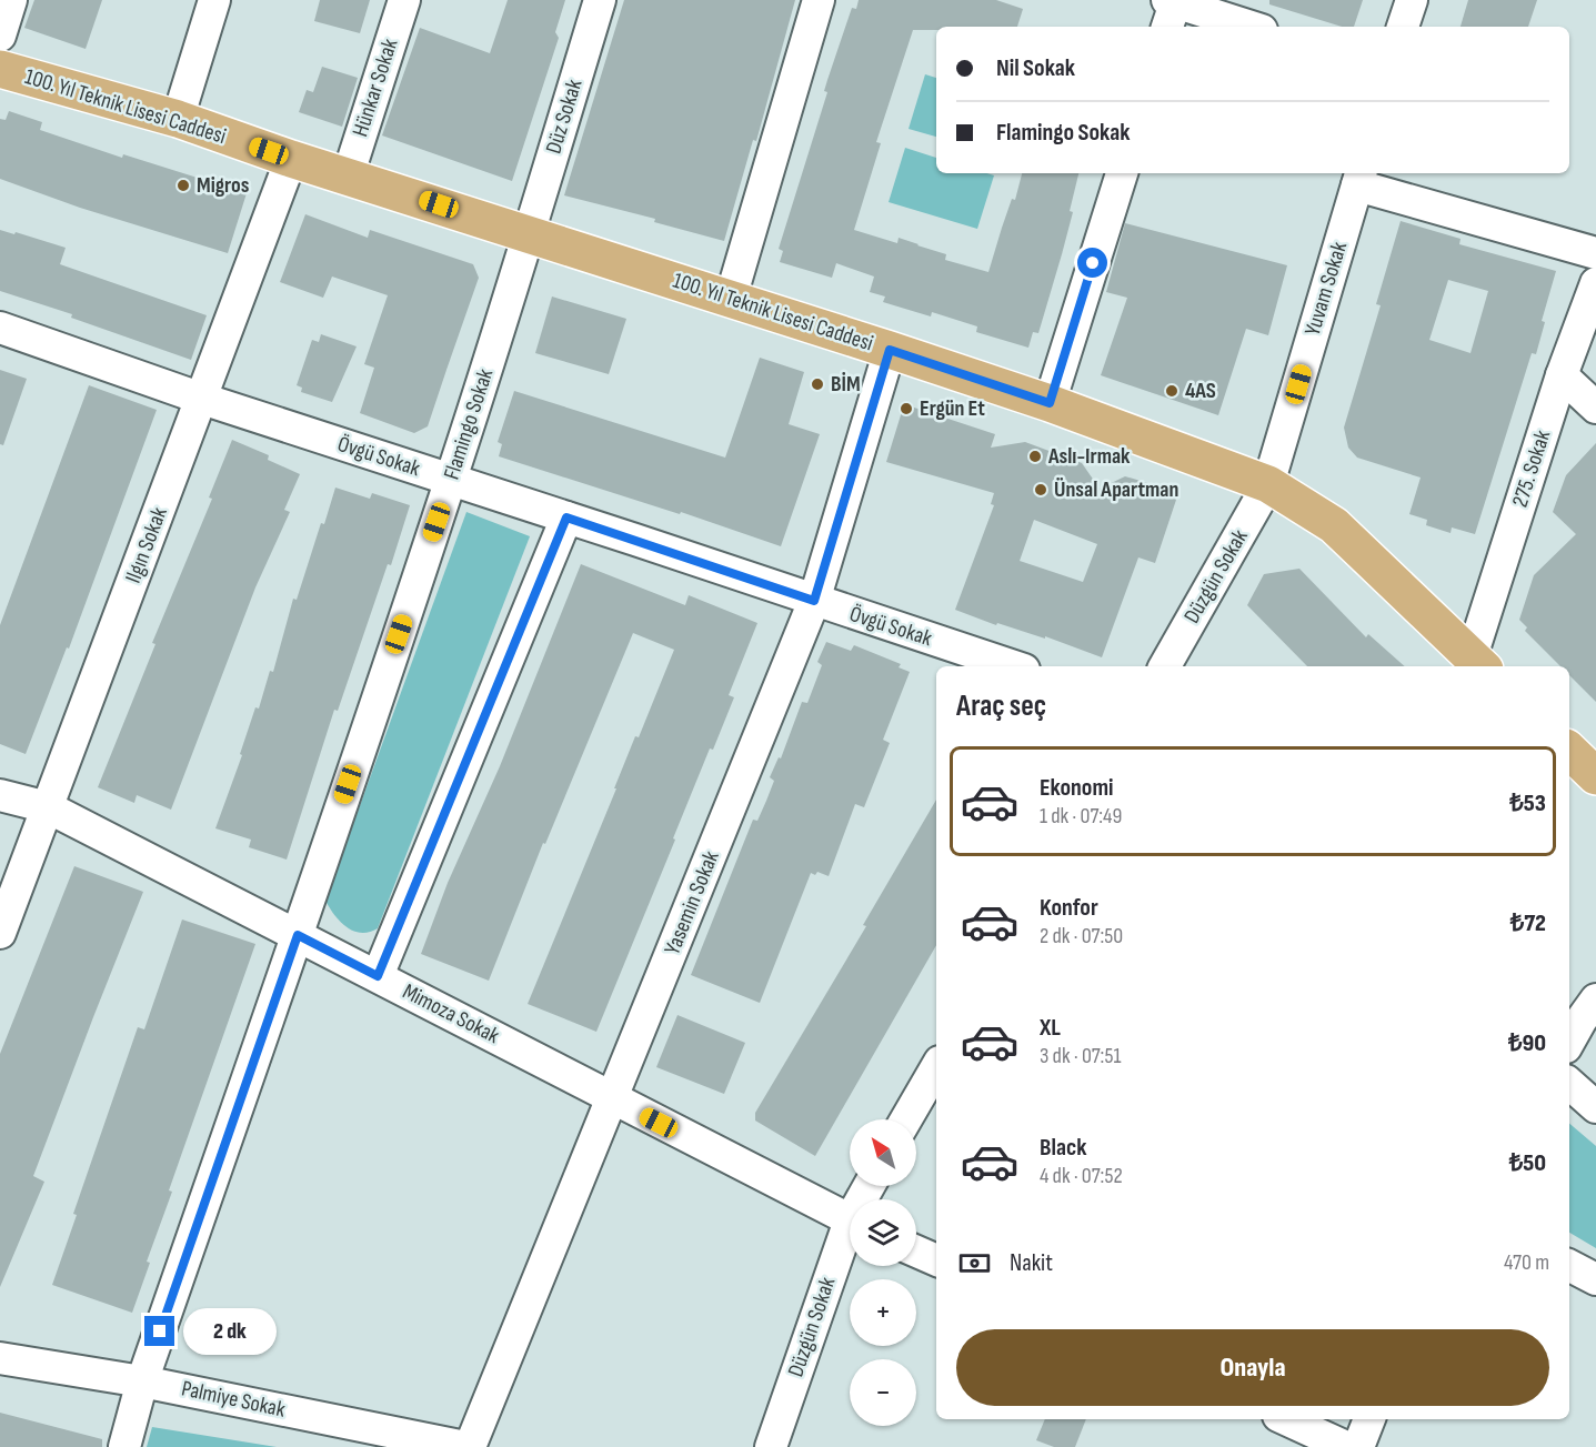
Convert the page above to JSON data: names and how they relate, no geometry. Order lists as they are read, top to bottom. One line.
{"streets":{"main road":["100. Yıl Teknik Lisesi Caddesi"],"street":["Hünkar Sokak","Düz Sokak","Yuvam Sokak","Flamingo Sokak","Övgü Sokak","275. Sokak","Ilgın Sokak","Düzgün Sokak","Yasemin Sokak","Mimoza Sokak","Palmiye Sokak"]},"crossings":[["Hünkar Sokak","100. Yıl Teknik Lisesi Caddesi"],["100. Yıl Teknik Lisesi Caddesi","Düz Sokak"],["100. Yıl Teknik Lisesi Caddesi","Yuvam Sokak"],["100. Yıl Teknik Lisesi Caddesi","Flamingo Sokak"],["100. Yıl Teknik Lisesi Caddesi","275. Sokak"],["100. Yıl Teknik Lisesi Caddesi","Ilgın Sokak"],["100. Yıl Teknik Lisesi Caddesi","Düzgün Sokak"],["100. Yıl Teknik Lisesi Caddesi","Yasemin Sokak"],["Düz Sokak","Flamingo Sokak"],["Yuvam Sokak","Düzgün Sokak"],["Flamingo Sokak","Övgü Sokak"],["Flamingo Sokak","Mimoza Sokak"],["Flamingo Sokak","Palmiye Sokak"],["Övgü Sokak","Ilgın Sokak"],["Övgü Sokak","Yasemin Sokak"],["Ilgın Sokak","Mimoza Sokak"],["Yasemin Sokak","Mimoza Sokak"],["Yasemin Sokak","Palmiye Sokak"]],"places":["Migros","BİM","4AS","Ergün Et","Aslı-Irmak","Ünsal Apartman"],"north":"top left","page":{"banner":["Nil Sokak","Flamingo Sokak"],"heading":"Araç seç","list":[{"name":"Ekonomi","note":"1 dk · 07:49","value":"₺53"},{"name":"Konfor","note":"2 dk · 07:50","value":"₺72"},{"name":"XL","note":"3 dk · 07:51","value":"₺90"},{"name":"Black","note":"4 dk · 07:52","value":"₺50"}],"map_buttons":["+","−"],"pay":["Nakit","470 m"],"bubble":"2 dk","buttons":"Onayla"}}
